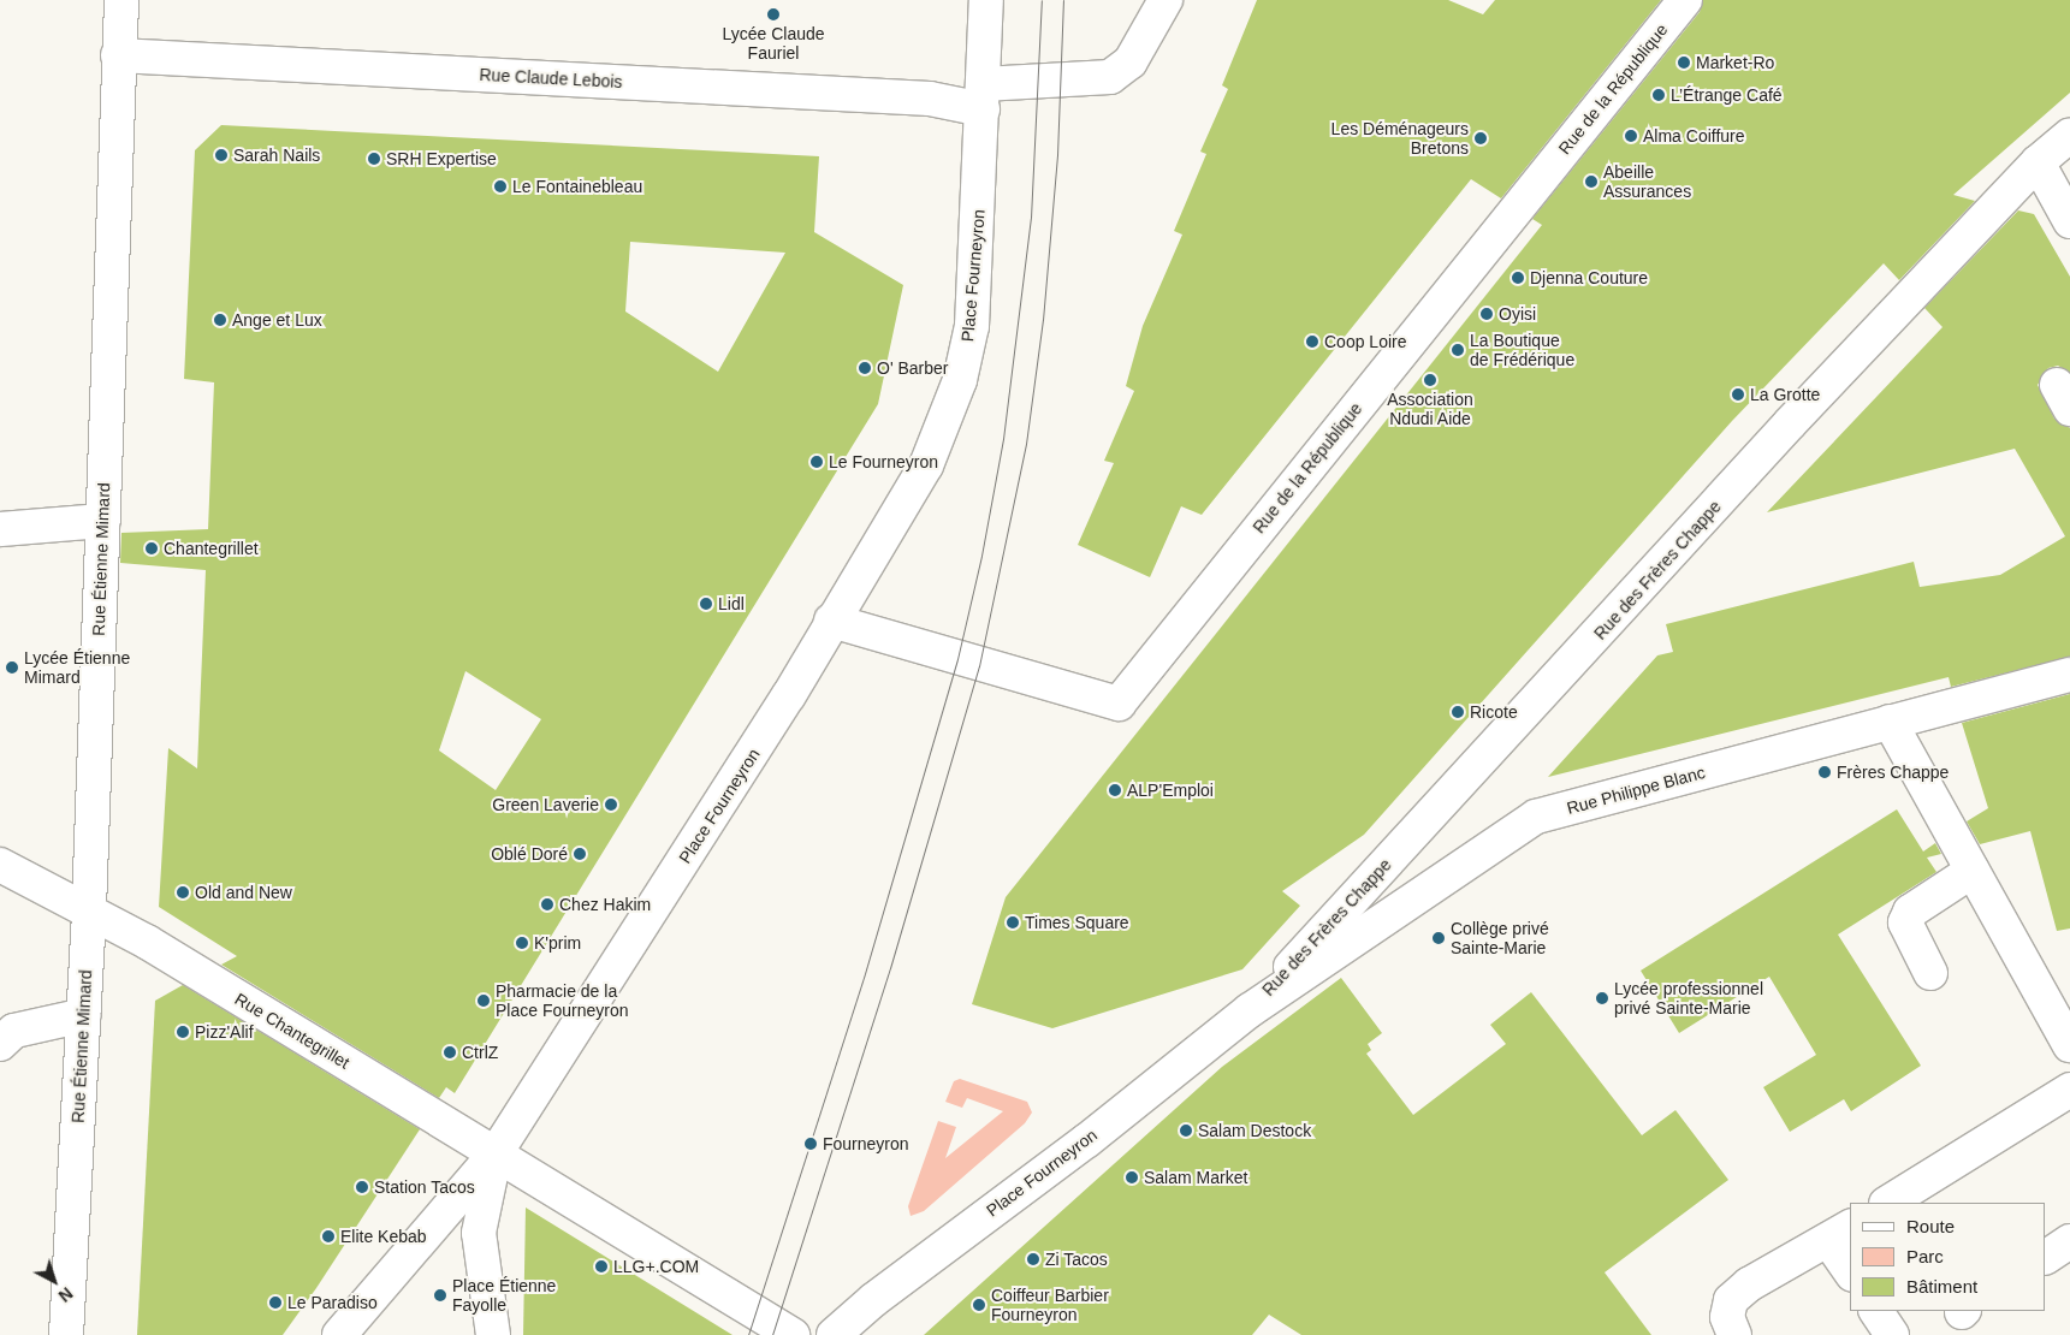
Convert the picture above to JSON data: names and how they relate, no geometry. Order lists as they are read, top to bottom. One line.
{"streets":{"street":["Rue Claude Lebois","Rue de la République","Place Fourneyron","Rue Étienne Mimard","Rue des Frères Chappe","Rue Philippe Blanc","Rue Chantegrillet"]},"crossings":[["Rue Claude Lebois","Place Fourneyron"],["Rue Claude Lebois","Rue Étienne Mimard"],["Rue de la République","Place Fourneyron"],["Place Fourneyron","Rue des Frères Chappe"],["Place Fourneyron","Rue Philippe Blanc"],["Place Fourneyron","Rue Chantegrillet"],["Rue Étienne Mimard","Rue Chantegrillet"],["Rue des Frères Chappe","Rue Philippe Blanc"]],"places":["Lycée Claude Fauriel","Market-Ro","L’Étrange Café","Alma Coiffure","Les Déménageurs Bretons","Sarah Nails","SRH Expertise","Abeille Assurances","Le Fontainebleau","Djenna Couture","Oyisi","Ange et Lux","Coop Loire","La Boutique de Frédérique","O' Barber","Association Ndudi Aide","La Grotte","Le Fourneyron","Chantegrillet","Lidl","Lycée Étienne Mimard","Ricote","Frères Chappe","ALP'Emploi","Green Laverie","Oblé Doré","Old and New","Chez Hakim","Times Square","Collège privé Sainte-Marie","K'prim","Lycée professionnel privé Sainte-Marie","Pharmacie de la Place Fourneyron","Pizz'Alif","CtrlZ","Salam Destock","Fourneyron","Salam Market","Station Tacos","Elite Kebab","Zi Tacos","LLG+.COM","Place Étienne Fayolle","Le Paradiso","Coiffeur Barbier Fourneyron"],"legend":["Route","Parc","Bâtiment"],"north":"bottom right"}
